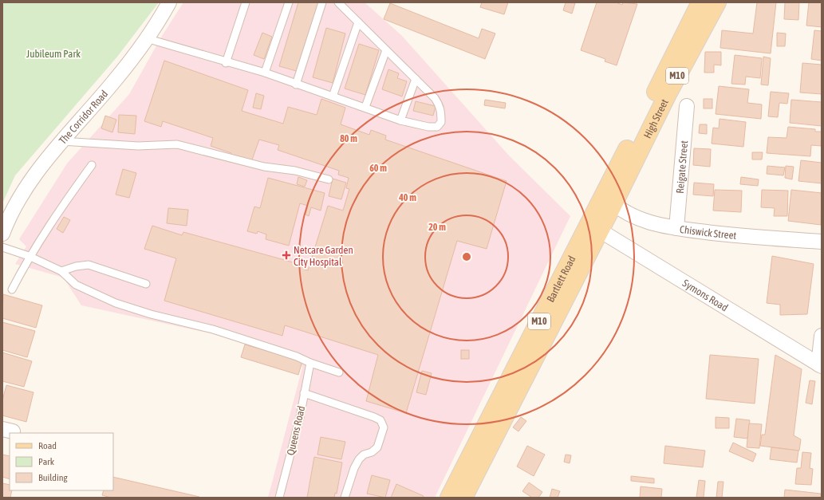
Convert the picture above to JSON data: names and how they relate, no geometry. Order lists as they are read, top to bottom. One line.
{"streets":{"main road":["M10","High Street","Bartlett Road"],"street":["The Corridor Road","Reigate Street","Chiswick Street","Symons Road"],"lane":["Queens Road"]},"crossings":[["High Street","Bartlett Road"],["Reigate Street","Chiswick Street"],["Chiswick Street","Bartlett Road"],["Bartlett Road","Symons Road"]],"parks":["Jubileum Park"],"places":{"health":["Netcare Garden City Hospital"]},"legend":["Road","Park","Building"],"rings":["80 m","60 m","40 m","20 m"]}
